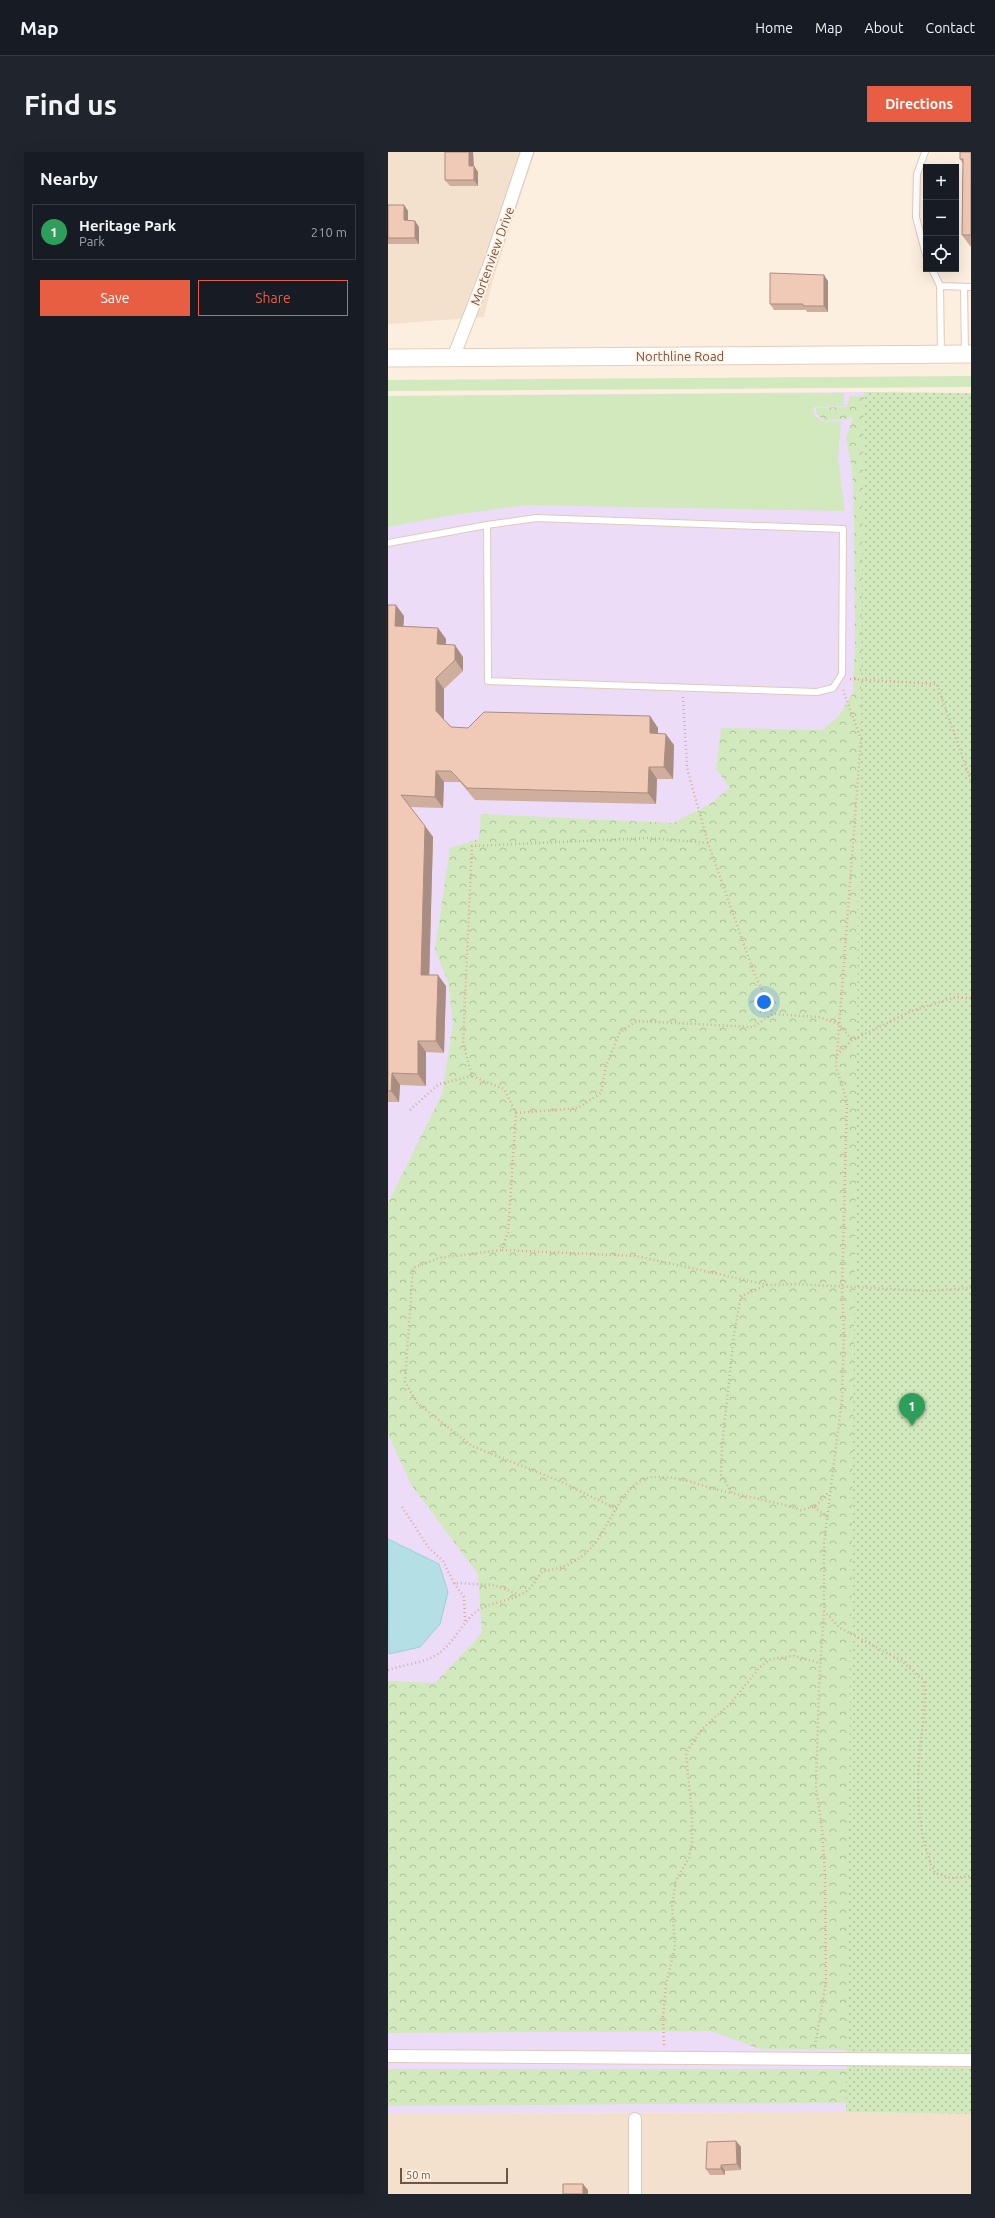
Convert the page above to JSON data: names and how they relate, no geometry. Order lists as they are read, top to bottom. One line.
{"streets":{"main road":["Northline Road"],"street":["Mortenview Drive"]},"crossings":[["Mortenview Drive","Northline Road"]],"scale_bar":"50 m","page":{"header":"Map","nav":["Home","Map","About","Contact"],"buttons":["Directions",["Save","Share"]],"title":"Find us","heading":"Nearby","map_buttons":["+","−"],"list":[{"mark":"1","name":"Heritage Park","note":"Park","value":"210 m"}],"pins":"1","scale":"50 m"}}
